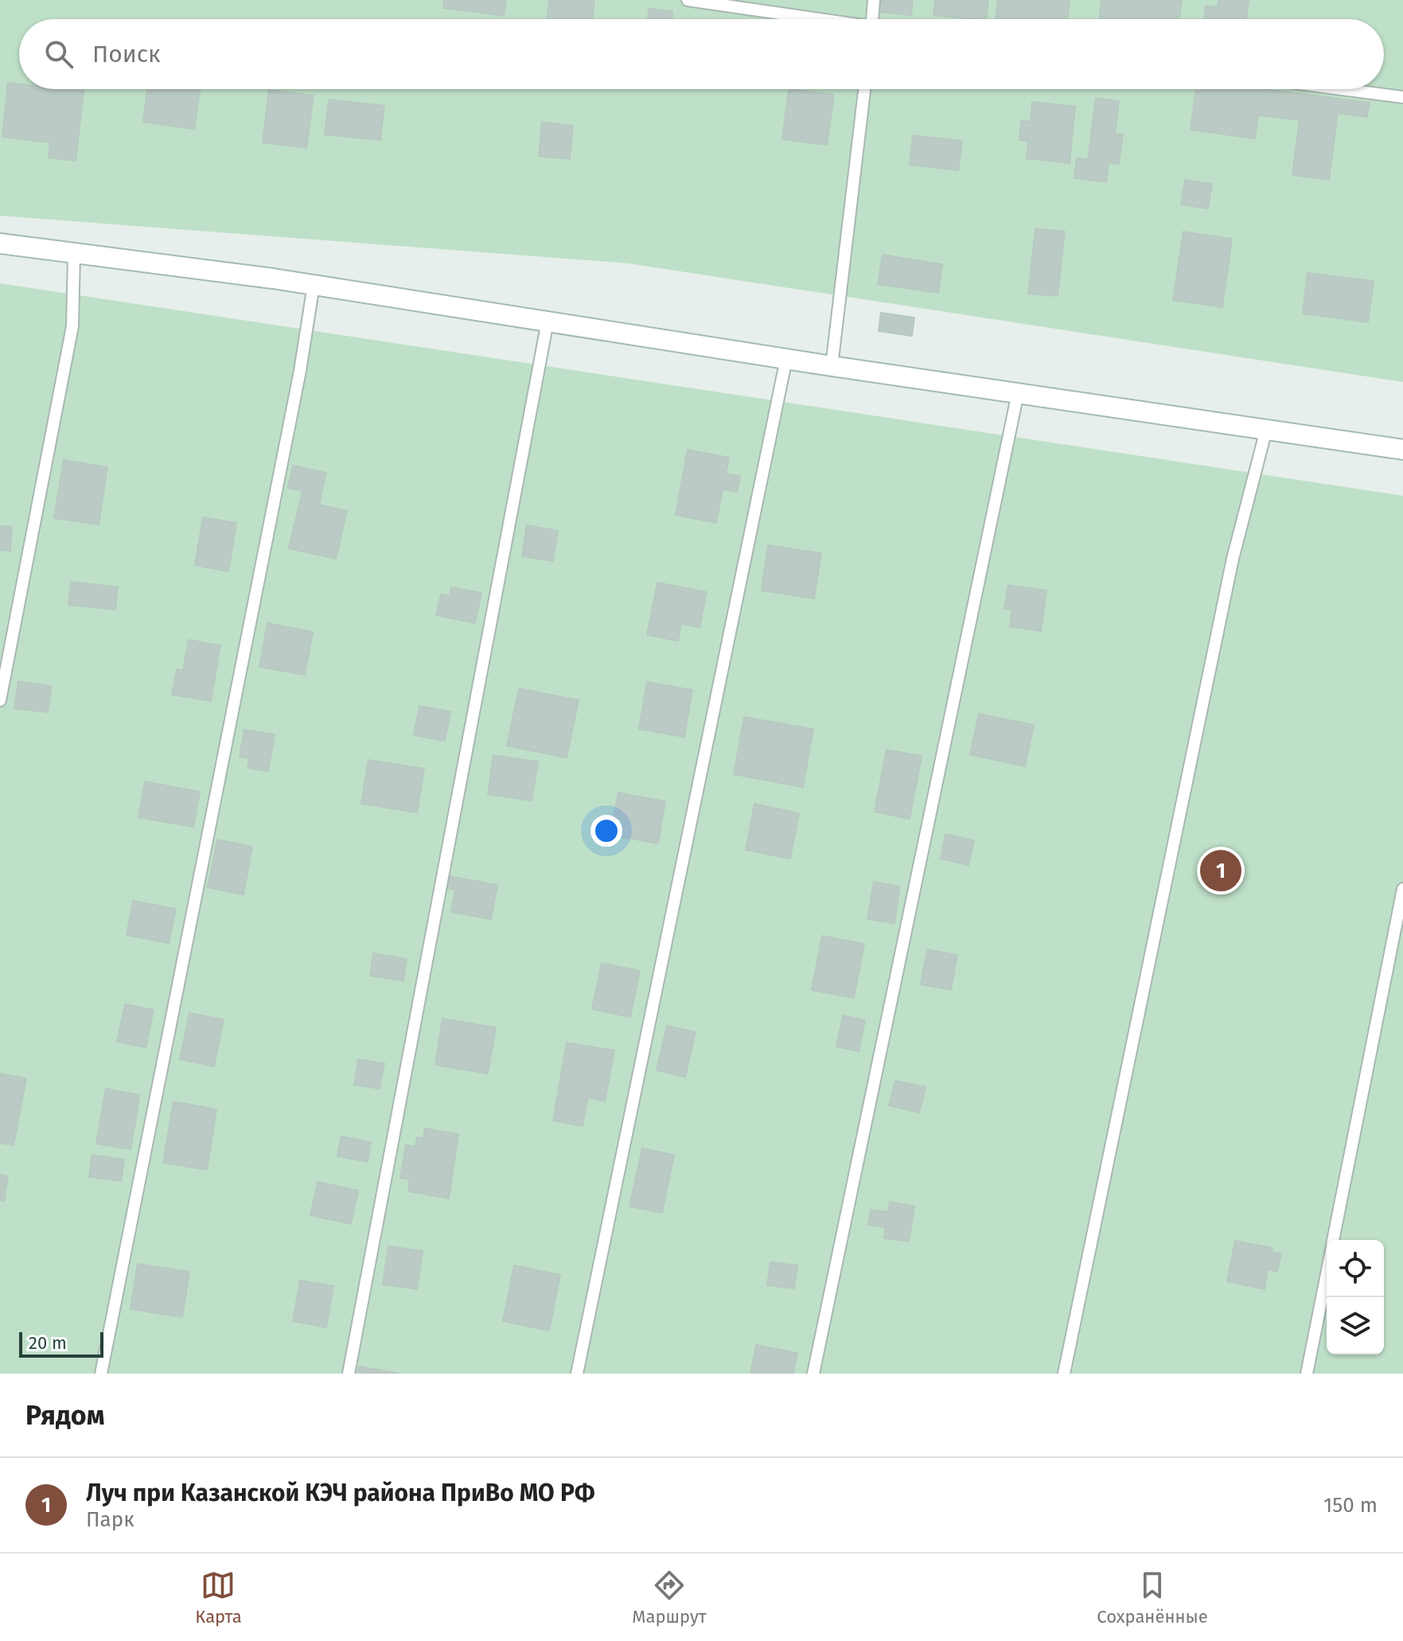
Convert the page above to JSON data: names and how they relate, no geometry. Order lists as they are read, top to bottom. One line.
{"scale_bar":"20 m","page":{"search":"Поиск","pins":"1","scale":"20 m","heading":"Рядом","list":[{"mark":"1","name":"Луч при Казанской КЭЧ района ПриВо МО РФ","note":"Парк","value":"150 m"}],"nav":["Карта","Маршрут","Сохранённые"]}}
